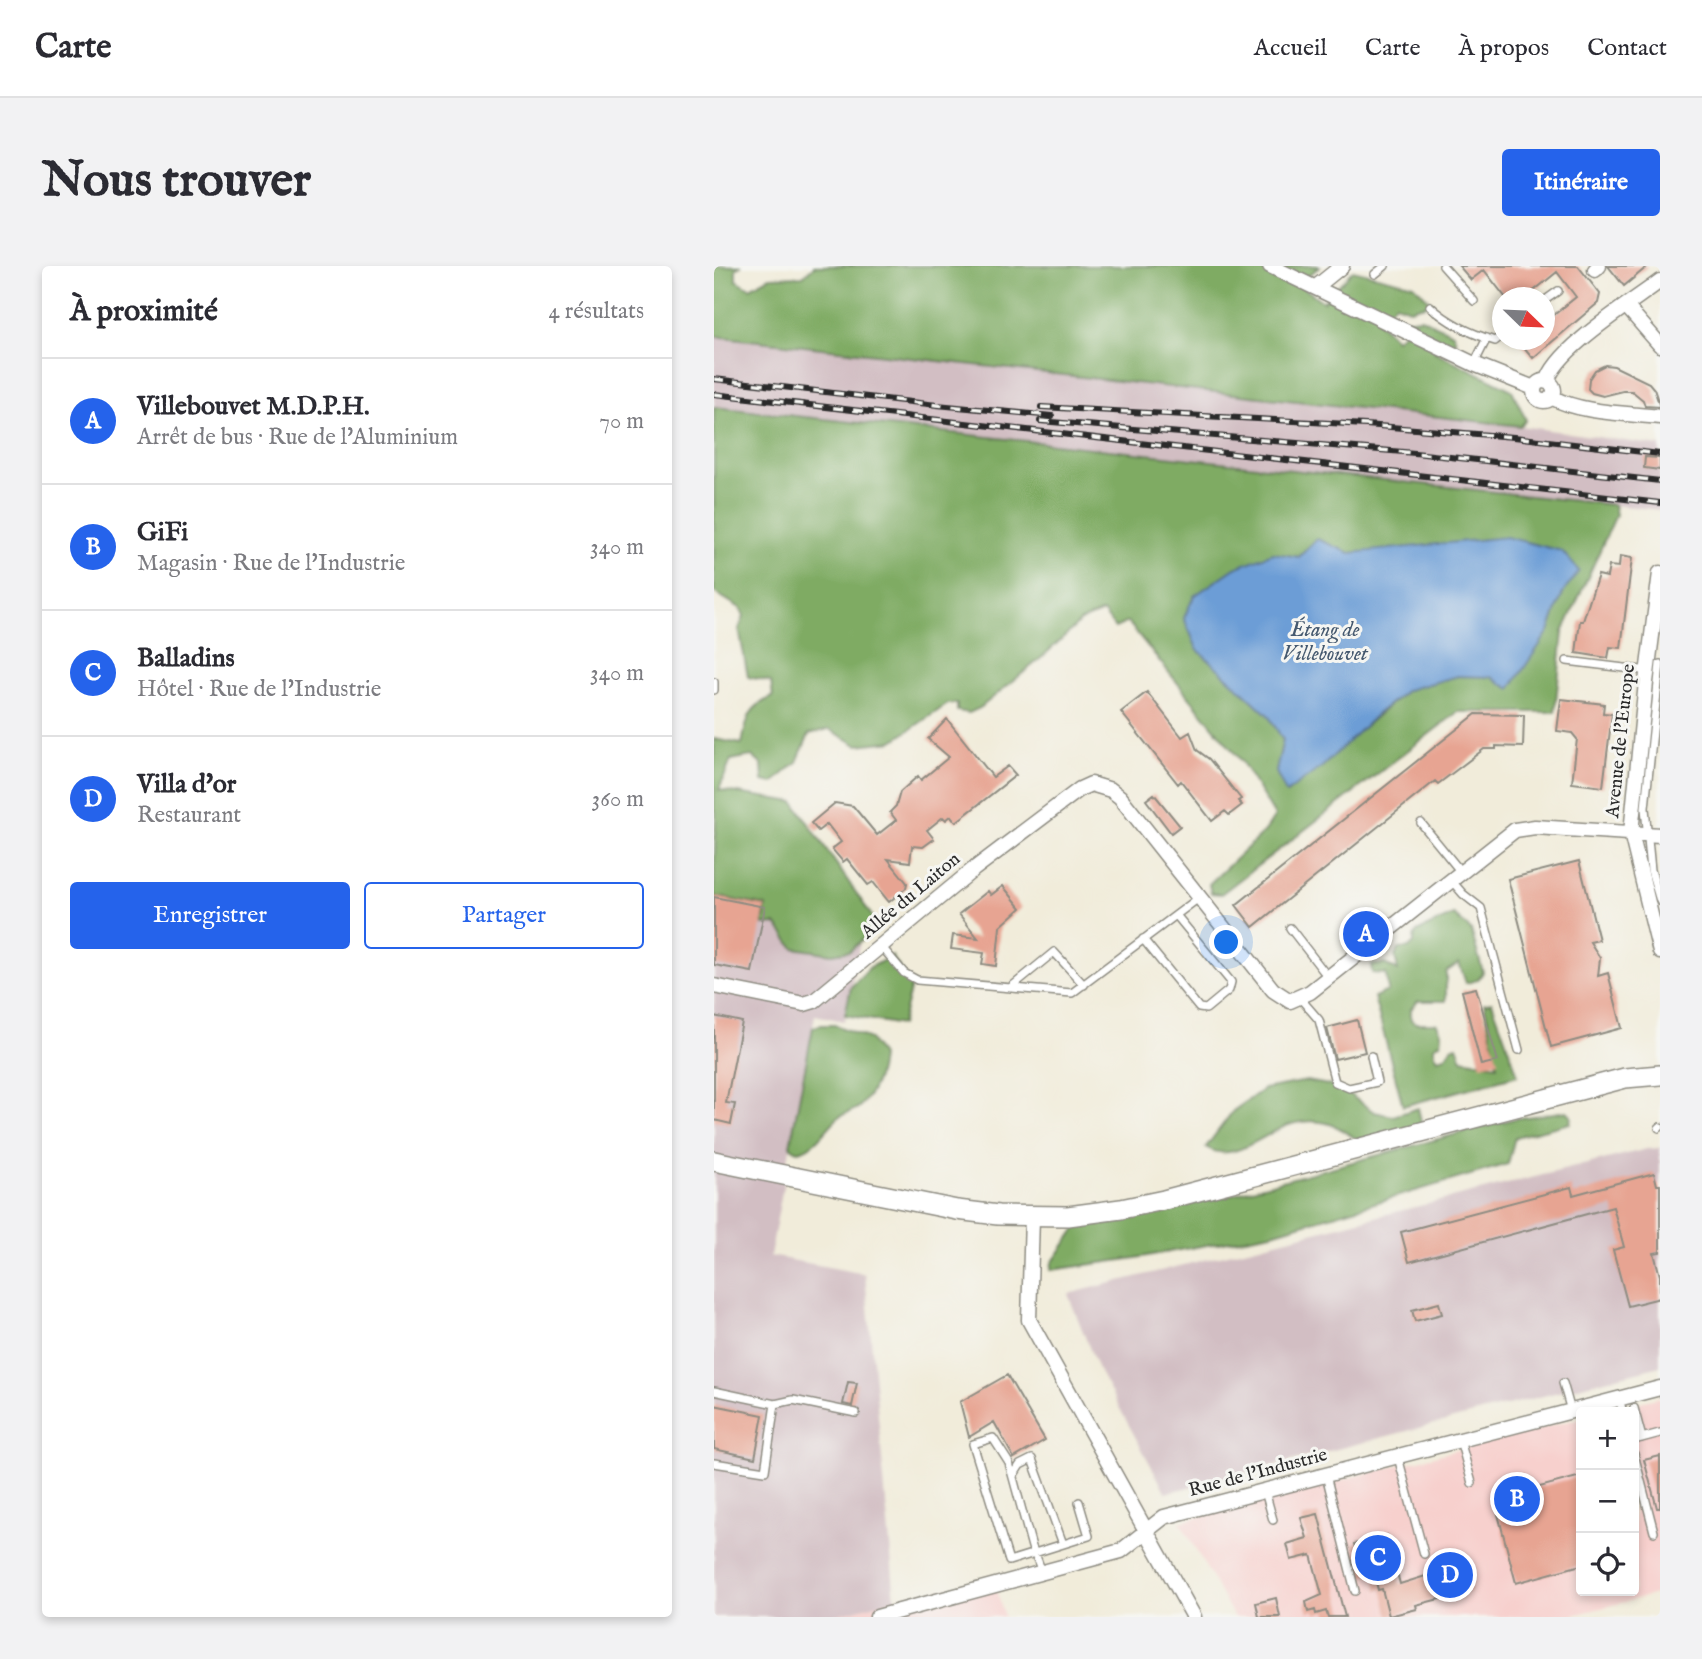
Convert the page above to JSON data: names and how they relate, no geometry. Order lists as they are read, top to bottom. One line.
{"streets":{"street":["Avenue de l'Europe","Allée du Laiton","Rue de l'Industrie"]},"water":["Étang de Villebouvet"],"north":"bottom right","page":{"header":"Carte","nav":["Accueil","Carte","À propos","Contact"],"buttons":["Itinéraire",["Enregistrer","Partager"]],"title":"Nous trouver","heading":["À proximité","4 résultats"],"list":[{"mark":"A","name":"Villebouvet M.D.P.H.","note":"Arrêt de bus · Rue de l'Aluminium","value":"70 m"},{"mark":"B","name":"GiFi","note":"Magasin · Rue de l'Industrie","value":"340 m"},{"mark":"C","name":"Balladins","note":"Hôtel · Rue de l'Industrie","value":"340 m"},{"mark":"D","name":"Villa d'or","note":"Restaurant","value":"360 m"}],"pins":["A","B","C","D"],"map_buttons":["+","−"]}}
